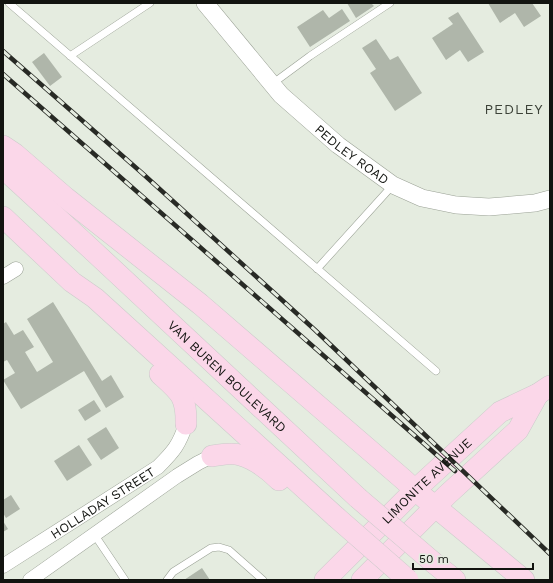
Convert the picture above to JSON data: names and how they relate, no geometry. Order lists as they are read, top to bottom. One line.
{"streets":{"main road":["VAN BUREN BOULEVARD","LIMONITE AVENUE"],"street":["PEDLEY ROAD","HOLLADAY STREET"]},"districts":["PEDLEY"],"scale_bar":"50 m"}
